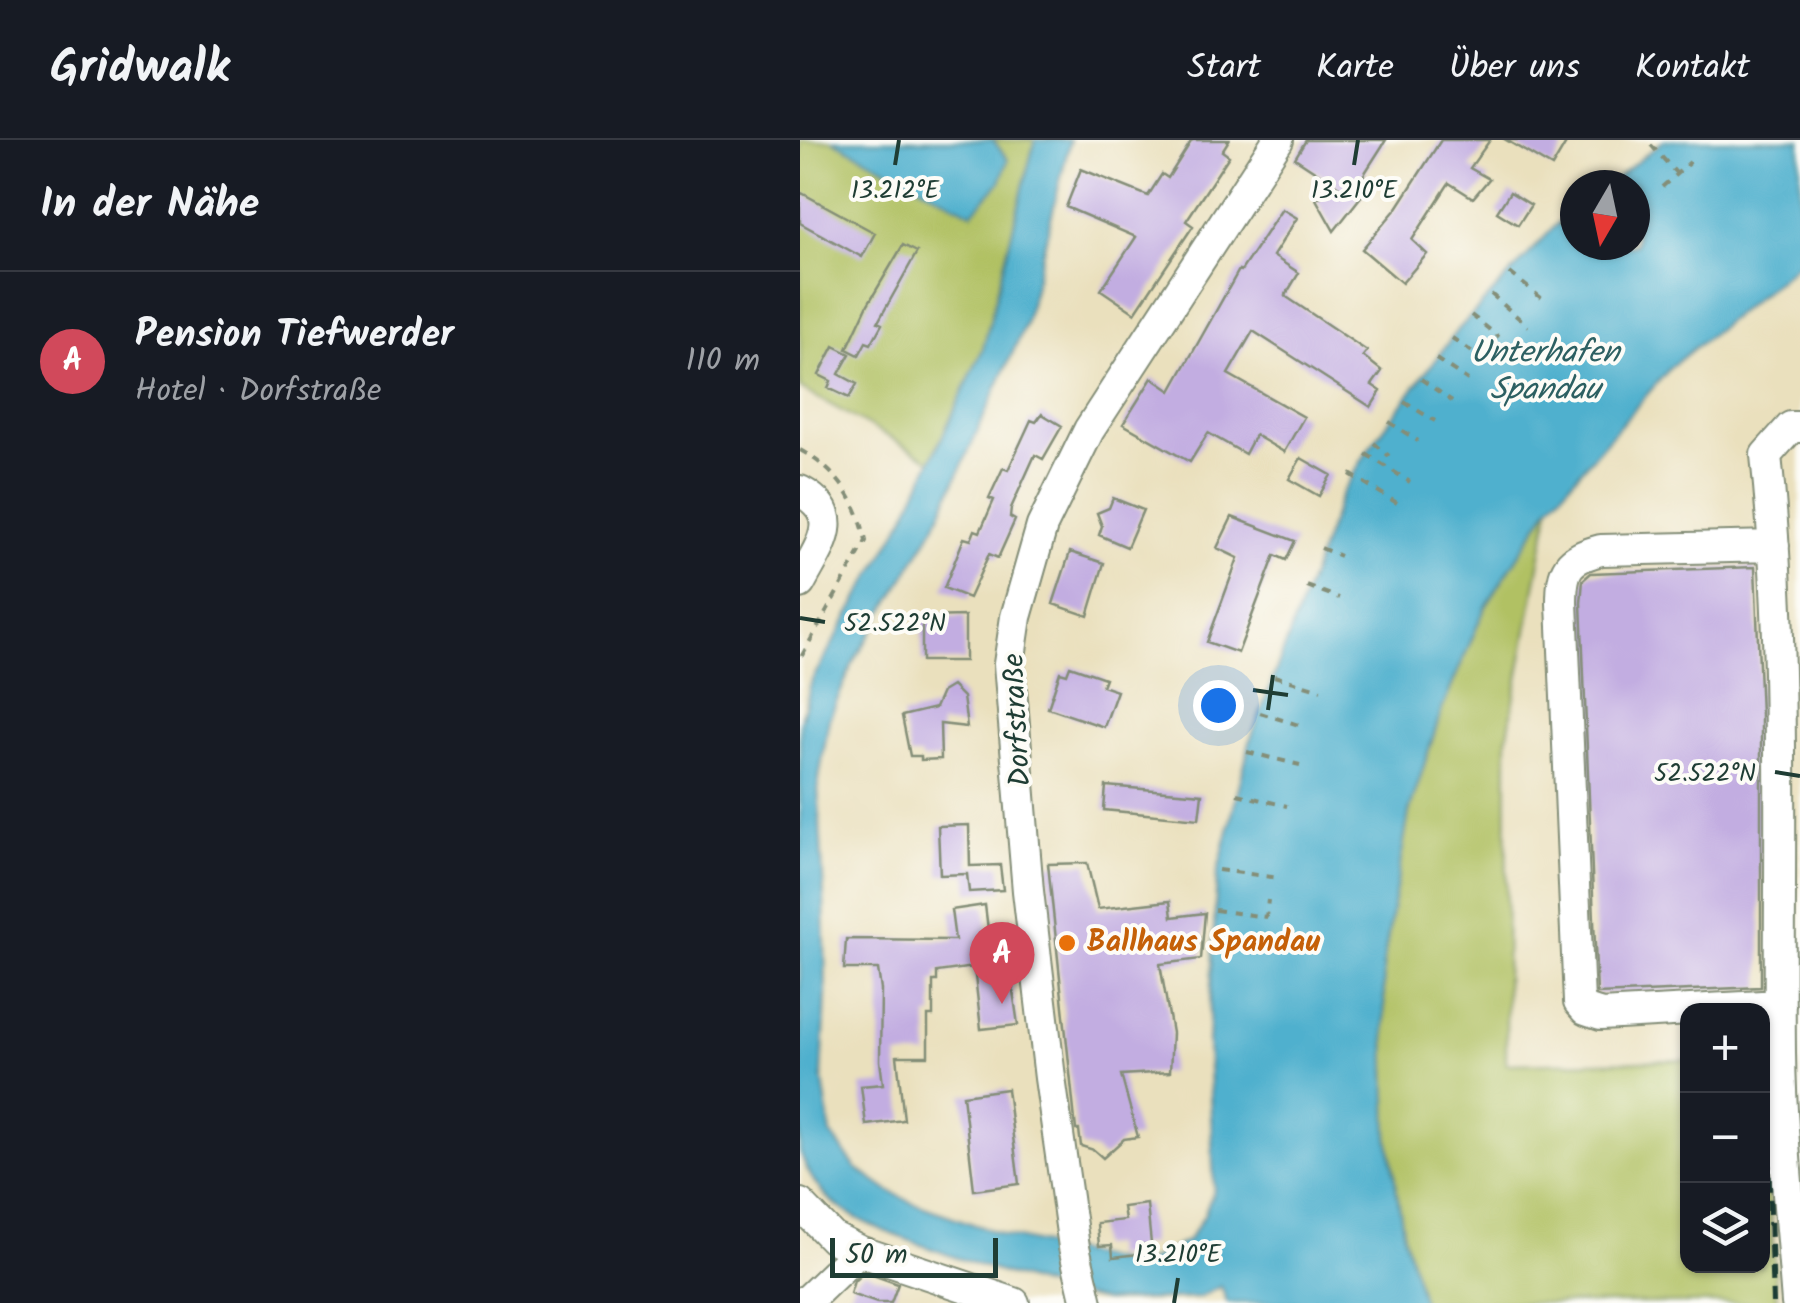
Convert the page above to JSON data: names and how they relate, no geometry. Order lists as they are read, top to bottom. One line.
{"streets":{"street":["Dorfstraße"]},"water":["Unterhafen Spandau"],"places":["Ballhaus Spandau"],"scale_bar":"50 m","north":"bottom","page":{"header":"Gridwalk","nav":["Start","Karte","Über uns","Kontakt"],"heading":"In der Nähe","list":[{"mark":"A","name":"Pension Tiefwerder","note":"Hotel · Dorfstraße","value":"110 m"}],"pins":"A","map_buttons":["+","−"],"scale":"50 m"},"coordinates":["13.212°E","13.210°E","52.522°N"]}
